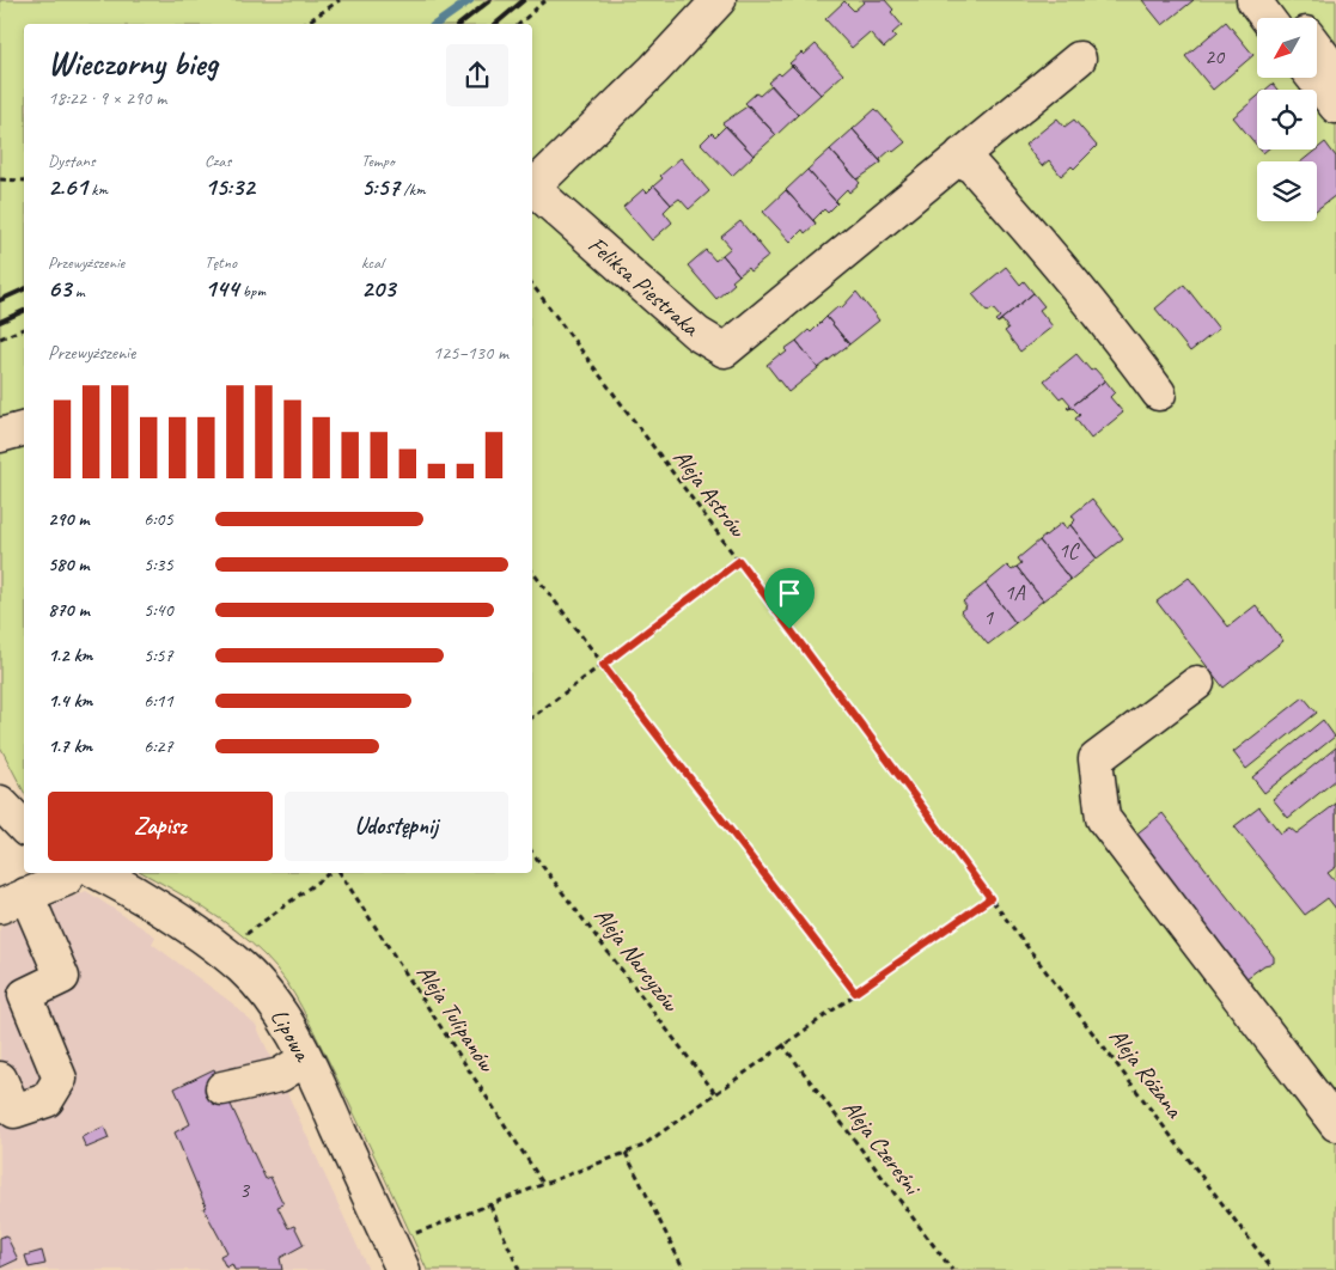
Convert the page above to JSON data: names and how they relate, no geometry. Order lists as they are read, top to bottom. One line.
{"streets":{"street":["Feliksa Piestraka","Lipowa"],"path":["Aleja Astrów","Aleja Narcyzów","Aleja Tulipanów","Aleja Różana","Aleja Czereśni"]},"crossings":[["Aleja Astrów","Aleja Różana"]],"house_numbers":["20","1C","1A","1","3"],"north":"bottom left","page":{"heading":["Wieczorny bieg","18:22 · 9 × 290 m"],"stats":[["Dystans","2.61 km"],["Czas","15:32"],["Tempo","5:57 /km"],["Przewyższenie","63 m"],["Tętno","144 bpm"],["kcal","203"]],"chart":["Przewyższenie","125–130 m"],"list":[{"name":"290 m","note":"6:05"},{"name":"580 m","note":"5:35"},{"name":"870 m","note":"5:40"},{"name":"1.2 km","note":"5:57"},{"name":"1.4 km","note":"6:11"},{"name":"1.7 km","note":"6:27"}],"buttons":["Zapisz","Udostępnij"]}}
